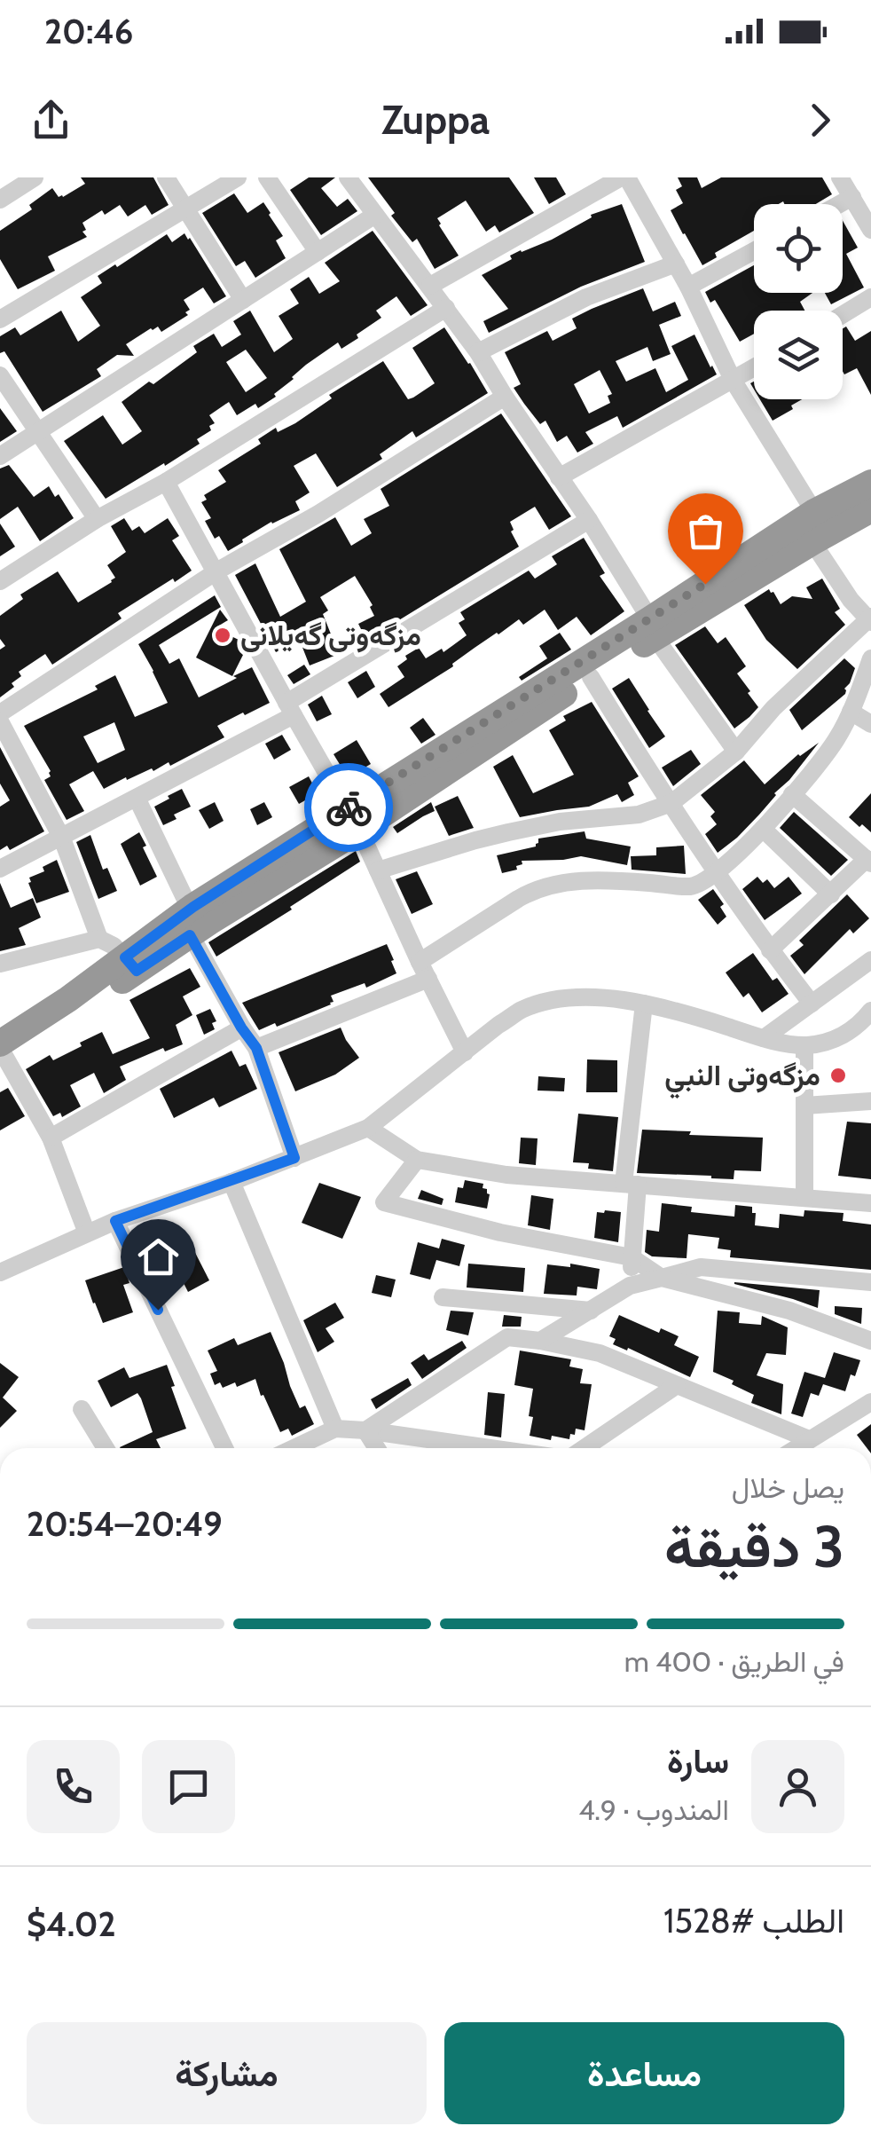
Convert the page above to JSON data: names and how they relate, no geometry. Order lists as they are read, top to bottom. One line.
{"places":["مزگەوتی گەیلانی","مزگەوتی النبي"],"page":{"status":"20:46","header":"Zuppa","heading":["3 دقيقة","يصل خلال","20:49–20:54"],"panel":["سارة","المندوب · 4.9","الطلب #1528","$4.02"],"bar":"في الطريق · 400 m","buttons":["مساعدة","مشاركة"]}}
